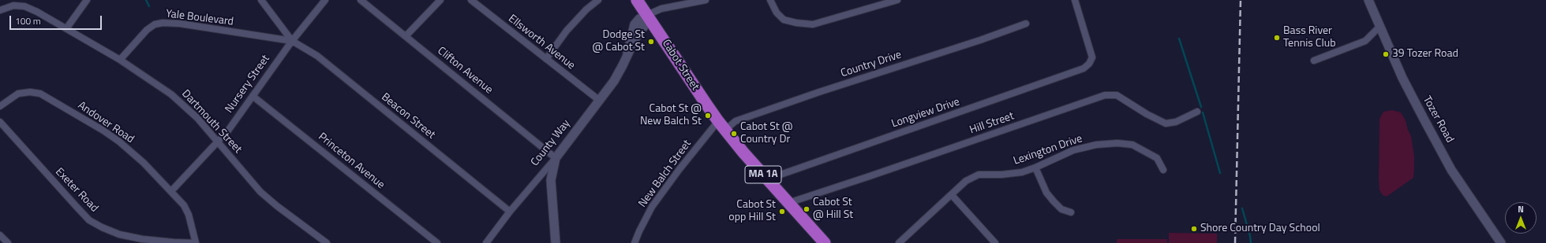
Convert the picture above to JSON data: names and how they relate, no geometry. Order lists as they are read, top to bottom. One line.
{"streets":{"highway":["Cabot Street","MA 1A"],"main road":["Tozer Road","County Way"],"street":["Yale Boulevard","Ellsworth Avenue","Country Drive","Clifton Avenue","Nursery Street","Longview Drive","Beacon Street","Dartmouth Street","Andover Road","Hill Street","Lexington Drive","Princeton Avenue","New Balch Street","Exeter Road"]},"crossings":[["Yale Boulevard","Nursery Street"],["Yale Boulevard","Beacon Street"],["Yale Boulevard","Dartmouth Street"],["Ellsworth Avenue","County Way"],["Country Drive","Cabot Street"],["Country Drive","New Balch Street"],["Cabot Street","Longview Drive"],["Cabot Street","Hill Street"],["Cabot Street","County Way"],["Cabot Street","New Balch Street"],["Clifton Avenue","County Way"],["Nursery Street","Beacon Street"],["Nursery Street","Dartmouth Street"],["Nursery Street","Andover Road"],["Nursery Street","Princeton Avenue"],["Beacon Street","County Way"],["Andover Road","Exeter Road"]],"places":["Bass River Tennis Club","Dodge St @ Cabot St","39 Tozer Road","Cabot St @ New Balch St","Cabot St @ Country Dr","Cabot St @ Hill St","Cabot St opp Hill St","Shore Country Day School"],"scale_bar":"100 m","north":"top"}
